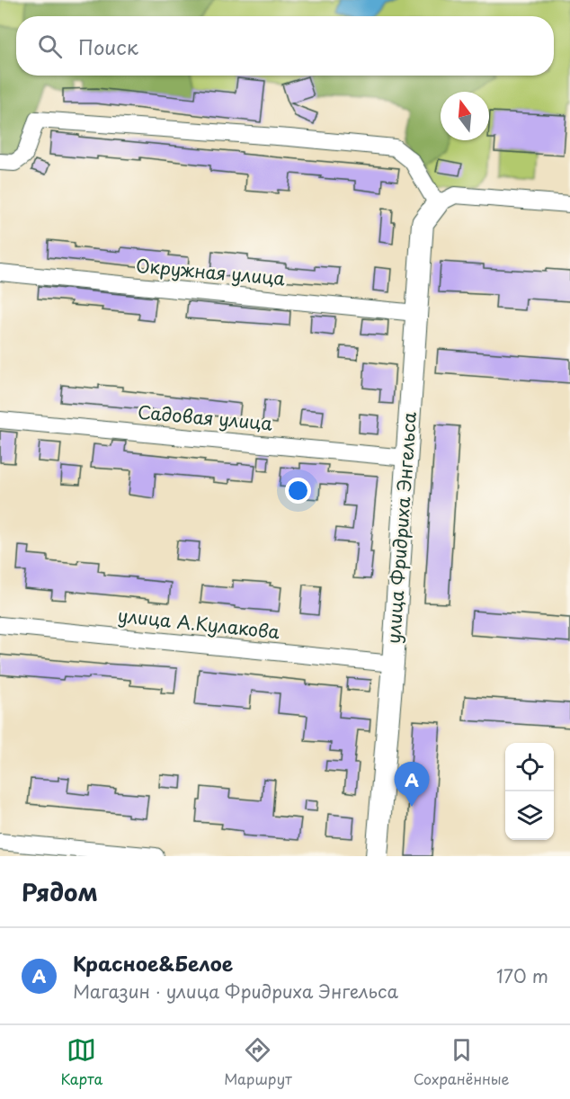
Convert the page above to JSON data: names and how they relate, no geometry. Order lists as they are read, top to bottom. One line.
{"streets":{"main road":["улица Фридриха Энгельса"],"street":["Окружная улица","Садовая улица","улица А.Кулакова"]},"crossings":[["Окружная улица","улица Фридриха Энгельса"],["Садовая улица","улица Фридриха Энгельса"],["улица Фридриха Энгельса","улица А.Кулакова"]],"north":"top","page":{"search":"Поиск","pins":"A","heading":"Рядом","list":[{"mark":"A","name":"Красное&Белое","note":"Магазин · улица Фридриха Энгельса","value":"170 m"}],"nav":["Карта","Маршрут","Сохранённые"]}}
